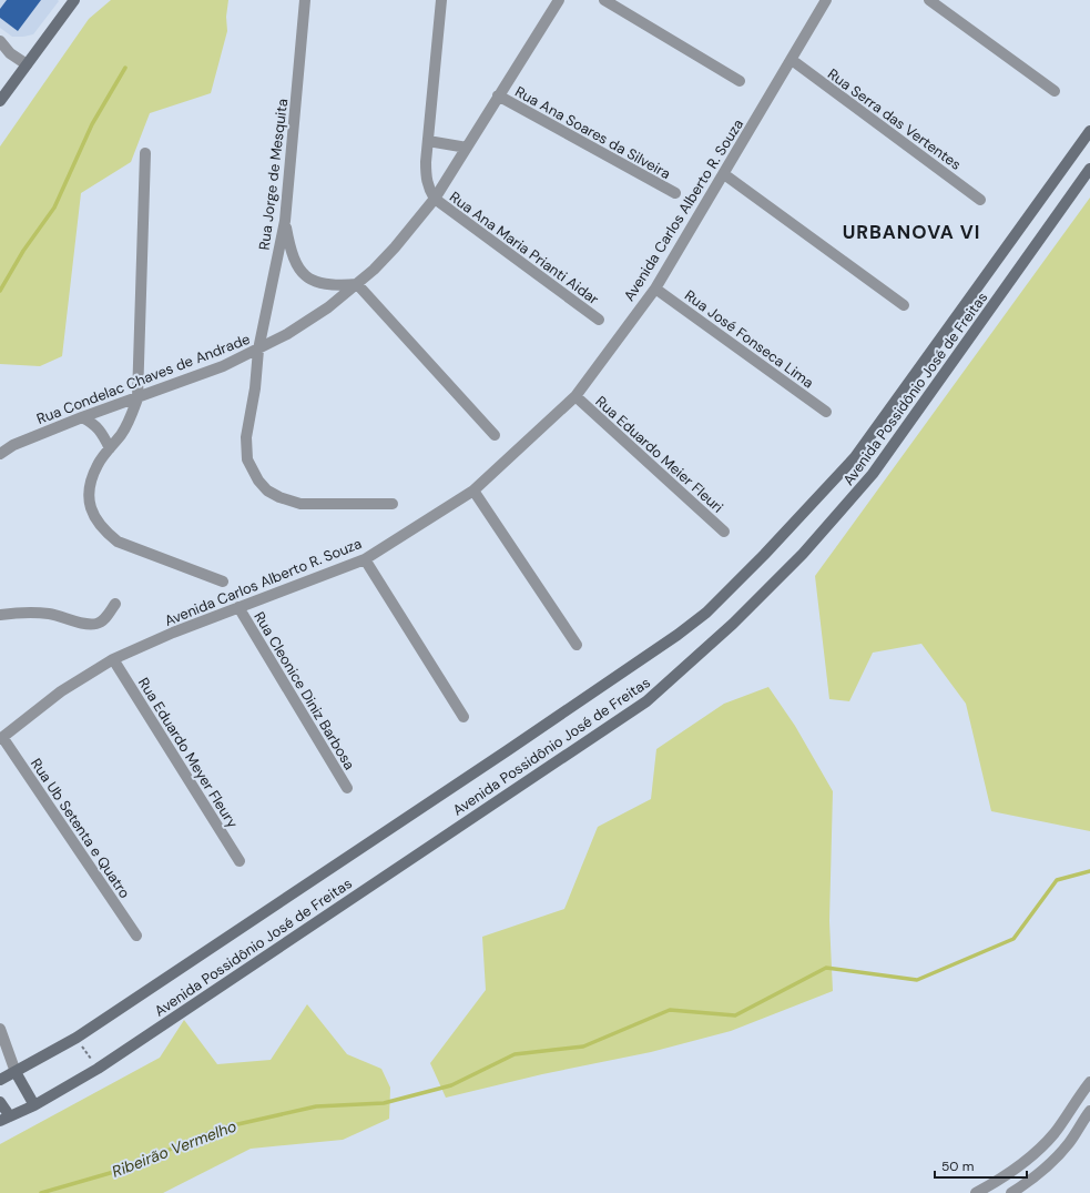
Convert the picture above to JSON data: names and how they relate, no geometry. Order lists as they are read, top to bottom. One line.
{"streets":{"street":["Rua Serra das Vertentes","Rua Ana Soares da Silveira","Rua Jorge de Mesquita","Avenida Carlos Alberto R. Souza","Rua Ana Maria Prianti Aidar","Rua José Fonseca Lima","Rua Condelac Chaves de Andrade","Avenida Possidônio José de Freitas","Rua Eduardo Meier Fleuri","Rua Cleonice Diniz Barbosa","Rua Eduardo Meyer Fleury","Rua Ub Setenta e Quatro"]},"crossings":[["Rua Serra das Vertentes","Avenida Carlos Alberto R. Souza"],["Rua Ana Soares da Silveira","Rua Condelac Chaves de Andrade"],["Rua Jorge de Mesquita","Rua Condelac Chaves de Andrade"],["Avenida Carlos Alberto R. Souza","Rua José Fonseca Lima"],["Avenida Carlos Alberto R. Souza","Rua Eduardo Meier Fleuri"],["Avenida Carlos Alberto R. Souza","Rua Cleonice Diniz Barbosa"],["Avenida Carlos Alberto R. Souza","Rua Eduardo Meyer Fleury"],["Avenida Carlos Alberto R. Souza","Rua Ub Setenta e Quatro"],["Rua Ana Maria Prianti Aidar","Rua Condelac Chaves de Andrade"]],"districts":["URBANOVA VI"],"water":["Ribeirão Vermelho"],"scale_bar":"50 m"}
